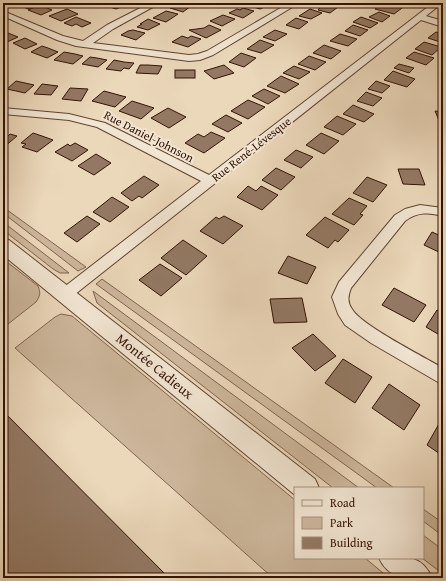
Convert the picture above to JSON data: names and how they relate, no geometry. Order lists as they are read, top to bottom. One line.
{"streets":{"street":["Rue Daniel-Johnson","Rue René-Lévesque","Montée Cadieux"]},"crossings":[["Rue Daniel-Johnson","Rue René-Lévesque"],["Rue René-Lévesque","Montée Cadieux"]],"legend":["Road","Park","Building"]}
